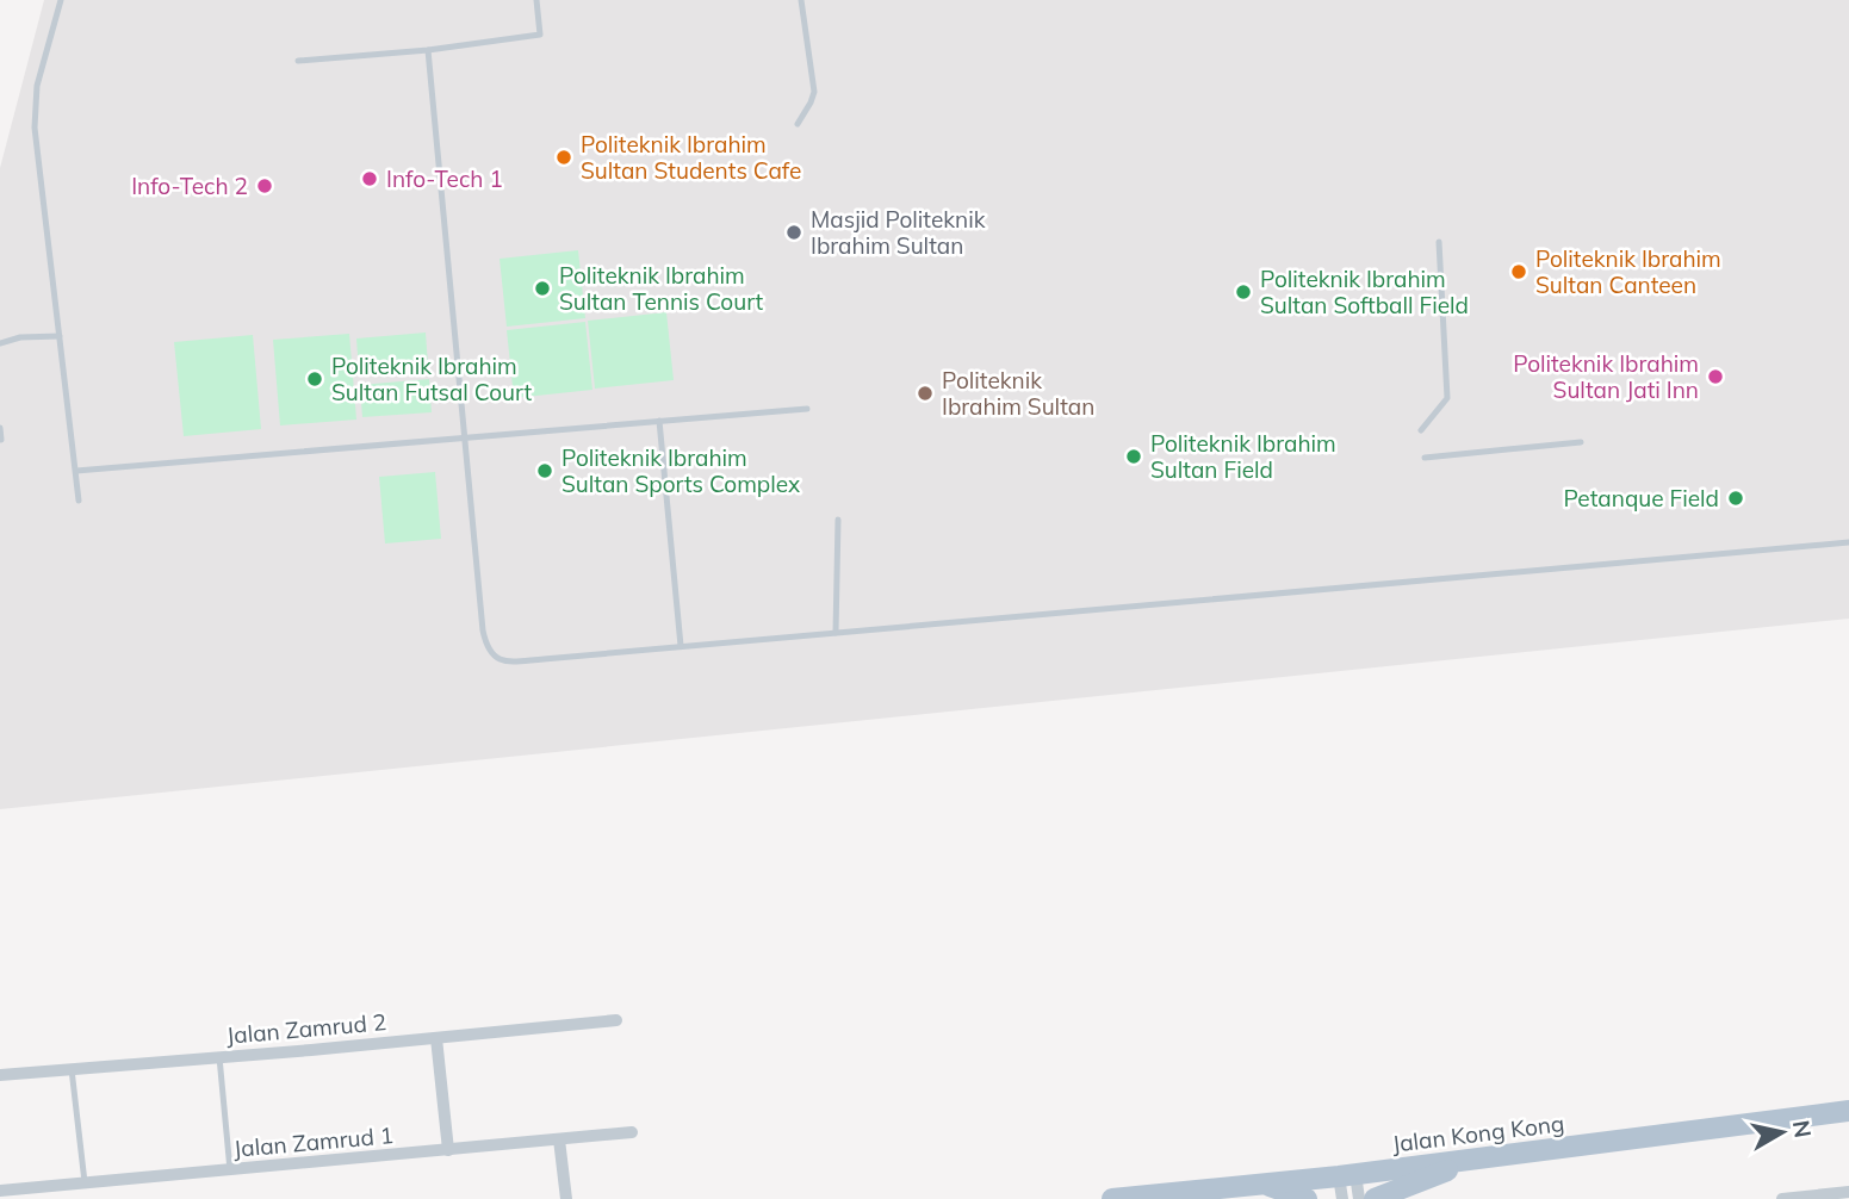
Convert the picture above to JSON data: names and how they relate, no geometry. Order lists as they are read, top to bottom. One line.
{"streets":{"main road":["Jalan Kong Kong"],"street":["Jalan Zamrud 2","Jalan Zamrud 1"]},"places":["Politeknik Ibrahim Sultan Students Cafe","Info-Tech 1","Info-Tech 2","Masjid Politeknik Ibrahim Sultan","Politeknik Ibrahim Sultan Canteen","Politeknik Ibrahim Sultan Tennis Court","Politeknik Ibrahim Sultan Softball Field","Politeknik Ibrahim Sultan Jati Inn","Politeknik Ibrahim Sultan Futsal Court","Politeknik Ibrahim Sultan","Politeknik Ibrahim Sultan Field","Politeknik Ibrahim Sultan Sports Complex","Petanque Field"],"north":"right"}
